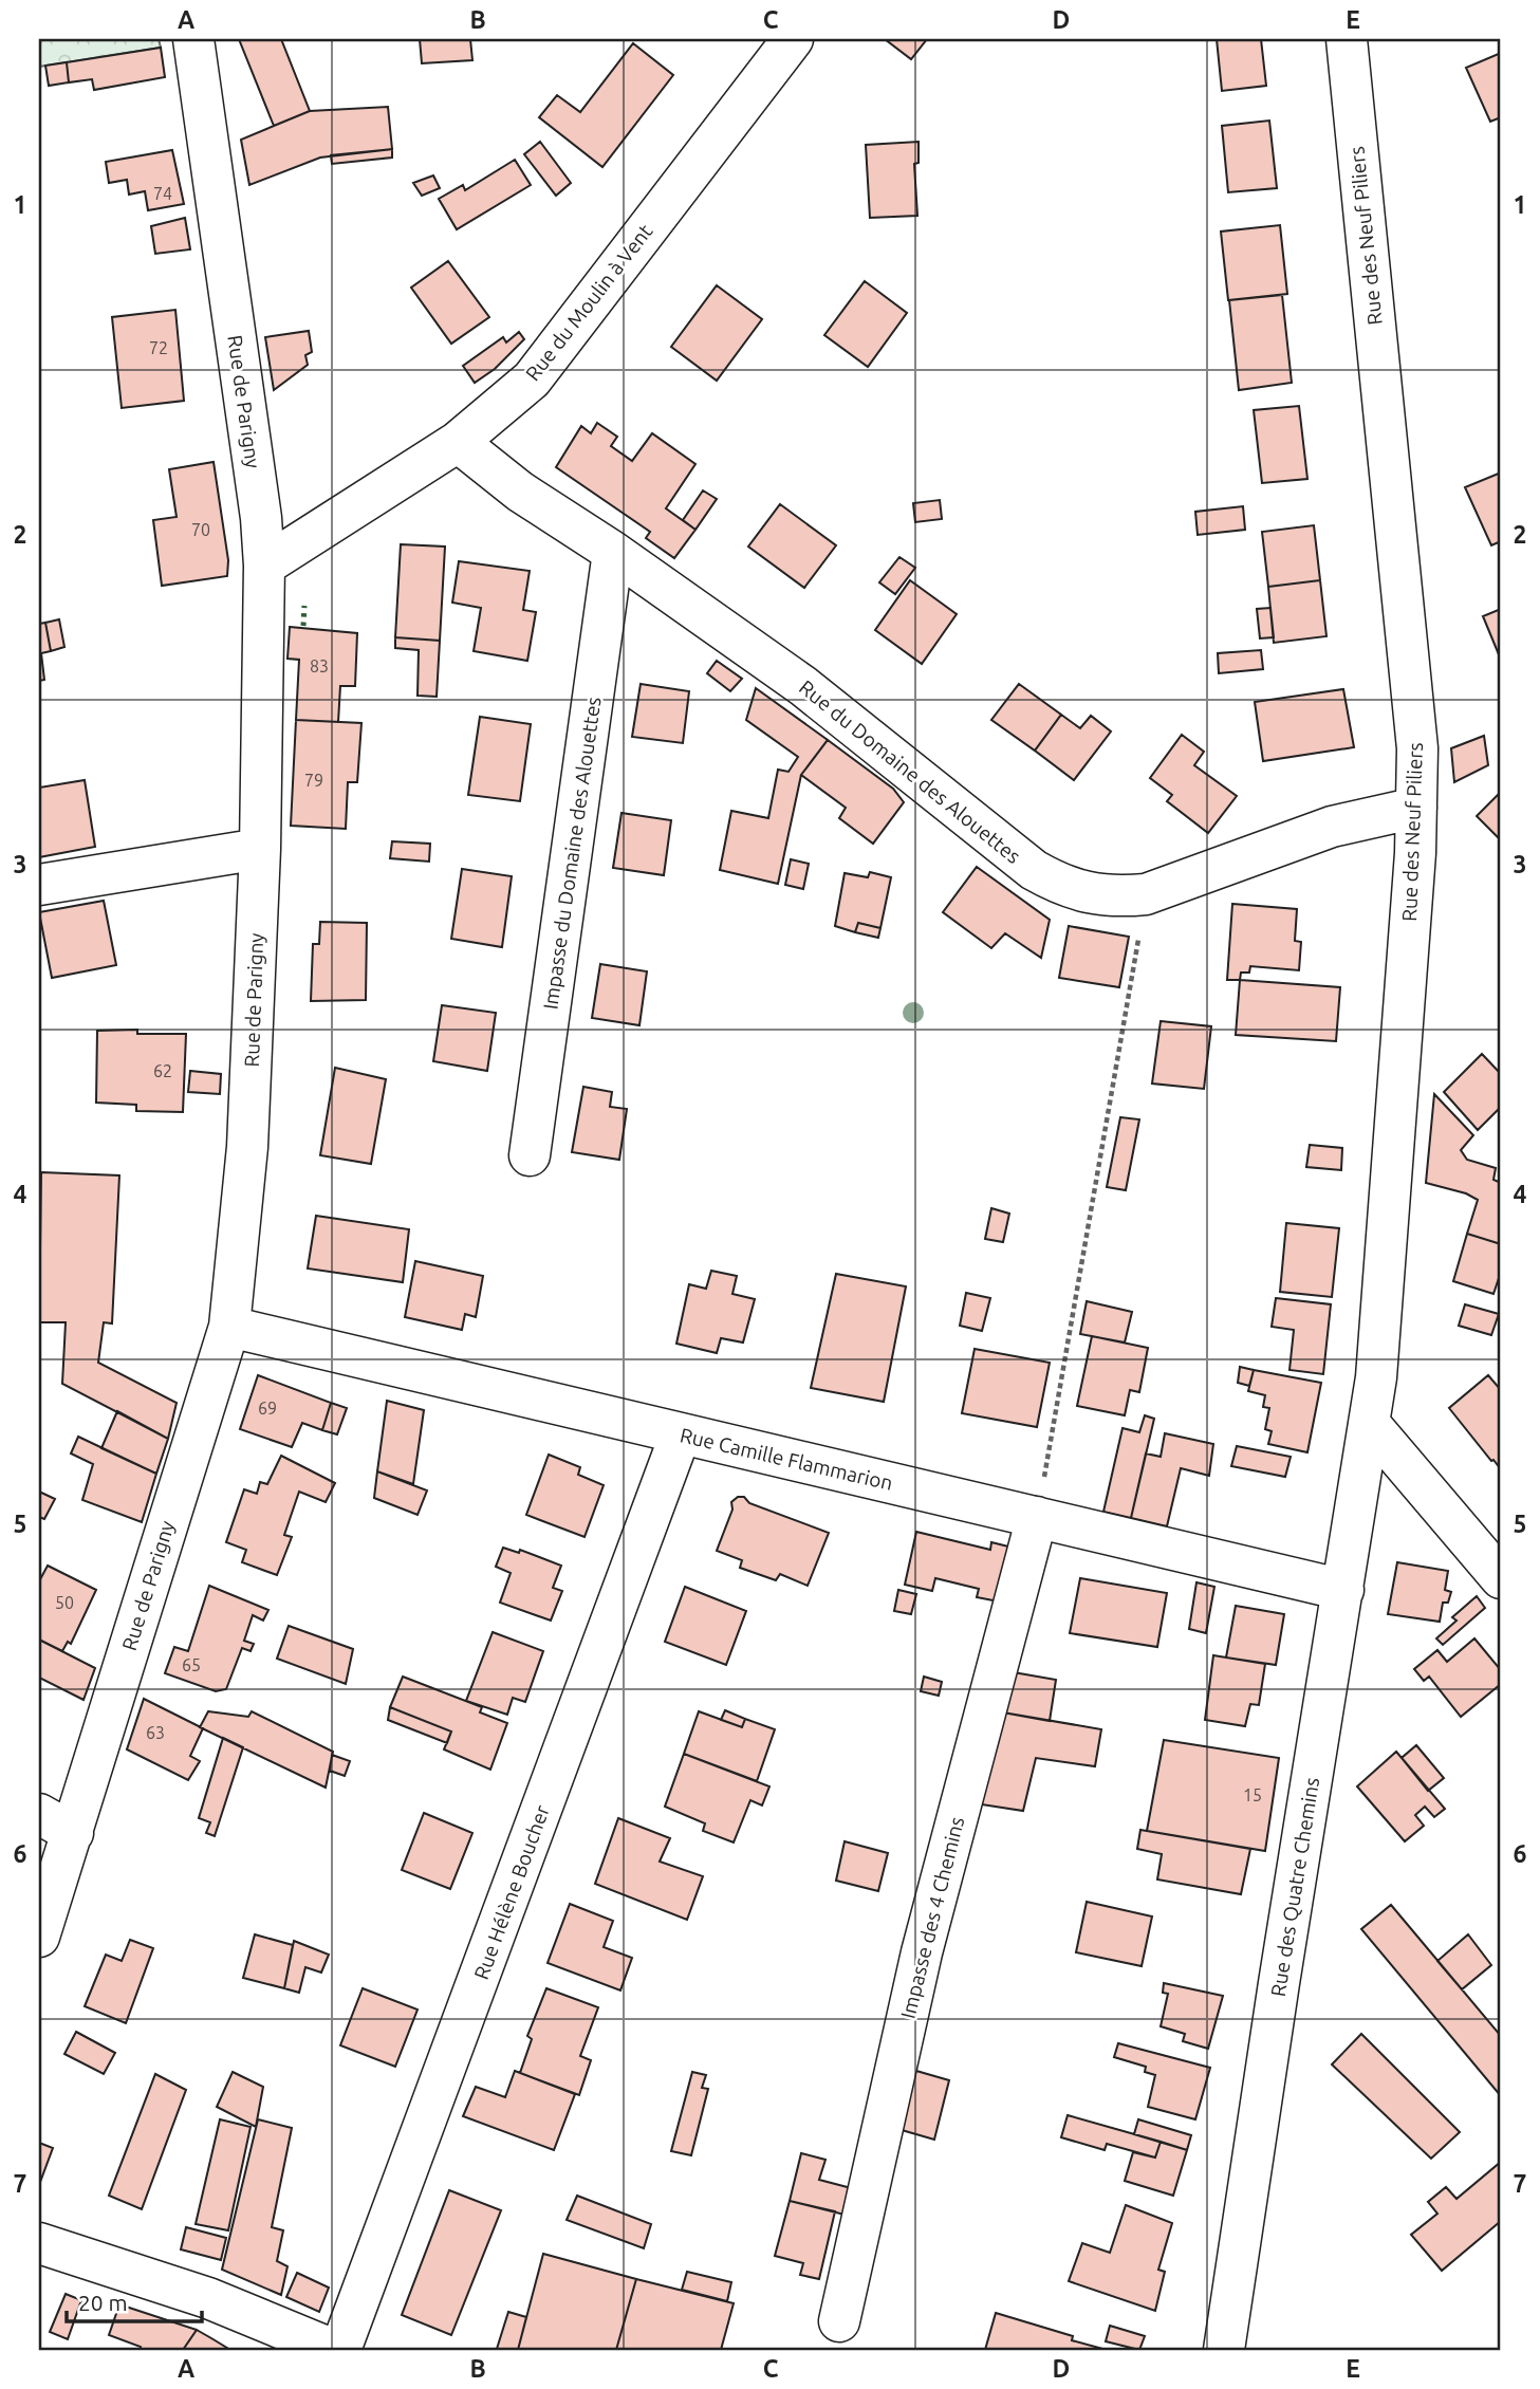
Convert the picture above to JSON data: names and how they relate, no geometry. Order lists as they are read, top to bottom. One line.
{"streets":{"street":["Rue des Neuf Piliers","Rue du Moulin à Vent","Rue de Parigny","Rue du Domaine des Alouettes","Impasse du Domaine des Alouettes","Rue Camille Flammarion","Rue des Quatre Chemins","Rue Hélène Boucher","Impasse des 4 Chemins"]},"crossings":[["Rue des Neuf Piliers","Rue du Domaine des Alouettes"],["Rue des Neuf Piliers","Rue des Quatre Chemins"],["Rue du Moulin à Vent","Rue de Parigny"],["Rue du Moulin à Vent","Rue du Domaine des Alouettes"],["Rue de Parigny","Rue Camille Flammarion"],["Rue du Domaine des Alouettes","Impasse du Domaine des Alouettes"],["Rue Camille Flammarion","Rue des Quatre Chemins"],["Rue Camille Flammarion","Rue Hélène Boucher"],["Rue Camille Flammarion","Impasse des 4 Chemins"]],"house_numbers":["74","72","70","83","79","62","69","50","65","63","15"],"scale_bar":"20 m","grid":{"columns":["A","B","C","D","E"],"rows":["1","2","3","4","5","6","7"]}}
